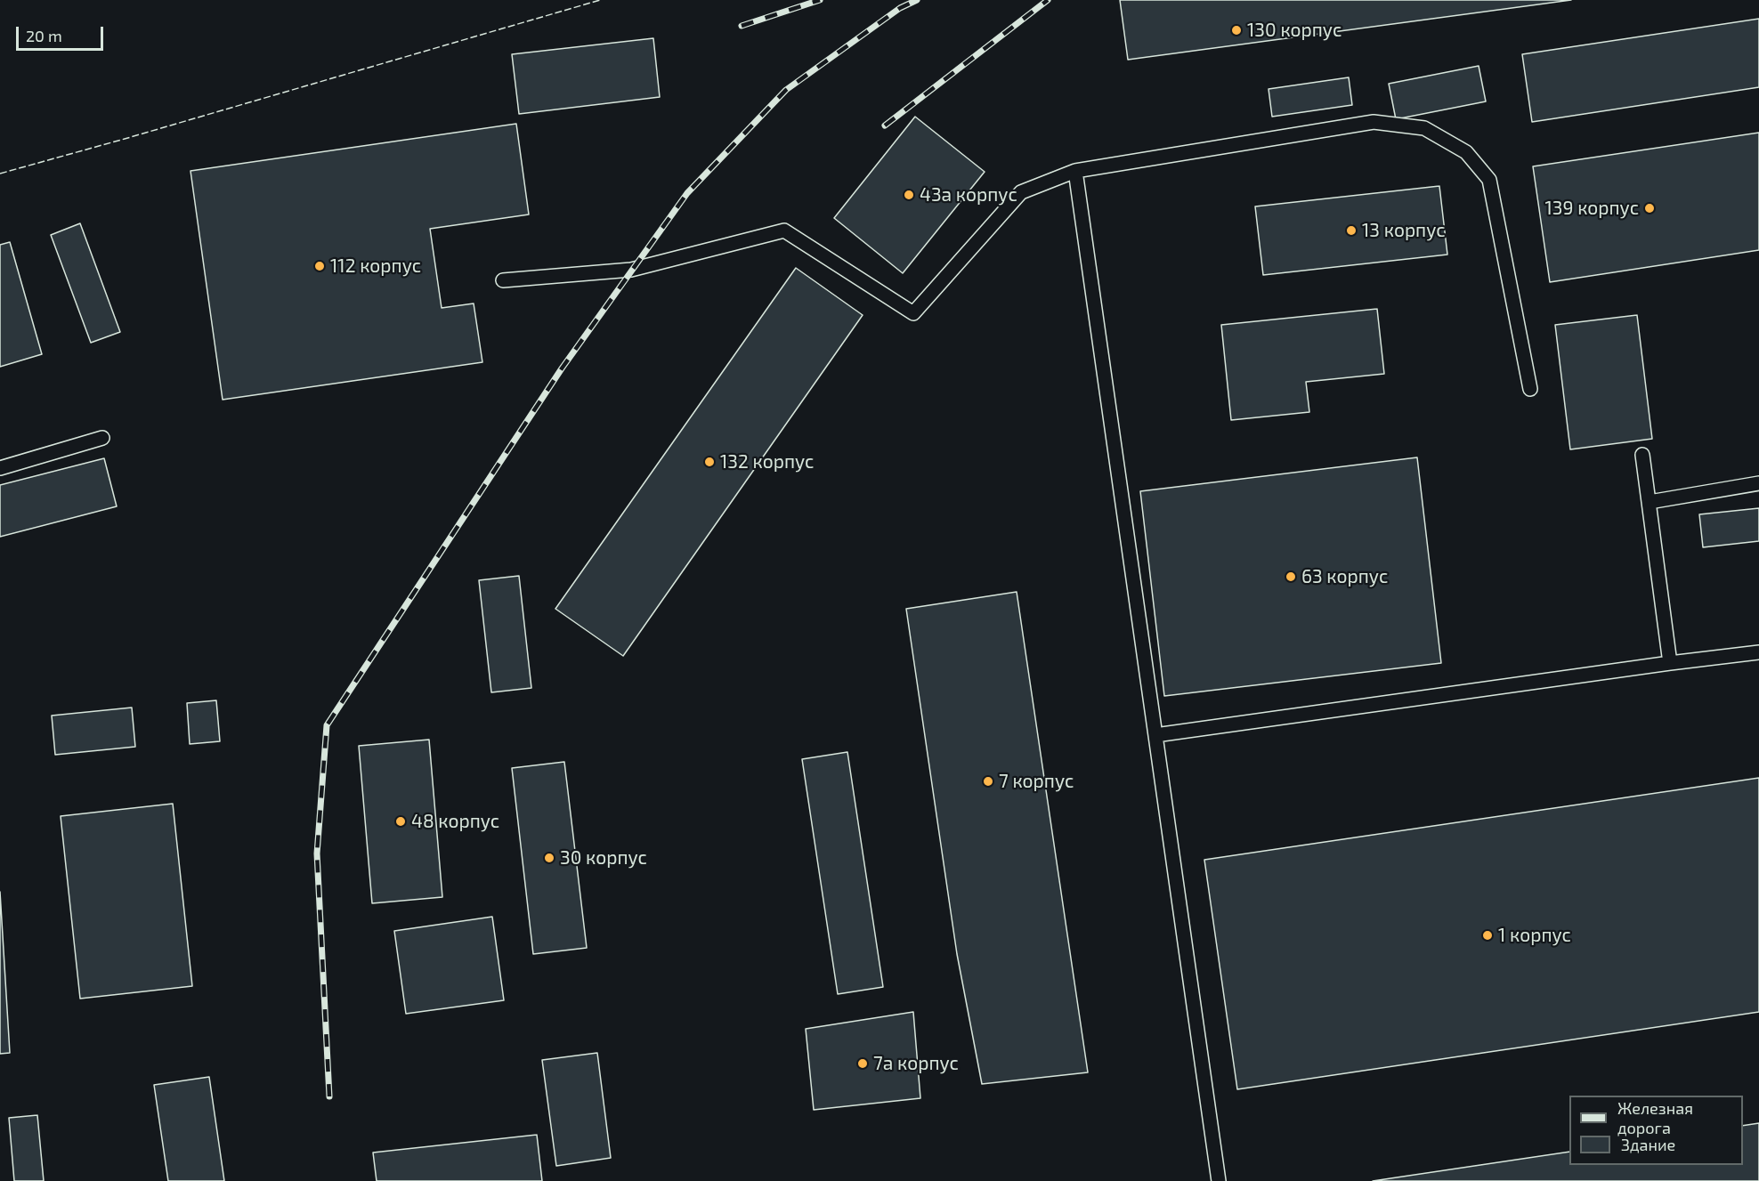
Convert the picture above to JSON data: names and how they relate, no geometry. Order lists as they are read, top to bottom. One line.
{"places":["130 корпус","43а корпус","139 корпус","13 корпус","112 корпус","132 корпус","63 корпус","7 корпус","48 корпус","30 корпус","1 корпус","7а корпус"],"legend":["Железная дорога","Здание"],"scale_bar":"20 m"}
